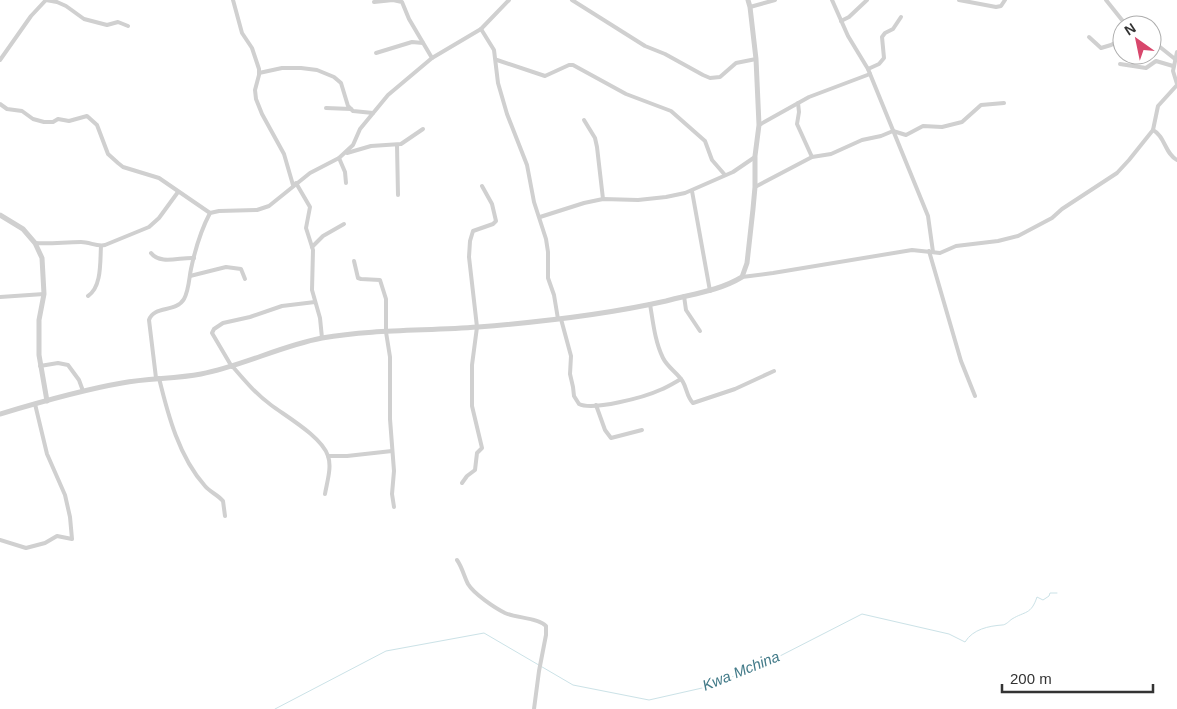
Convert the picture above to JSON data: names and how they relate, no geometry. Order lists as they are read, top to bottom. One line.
{"water":["Kwa Mchina"],"scale_bar":"200 m","north":"top left"}
